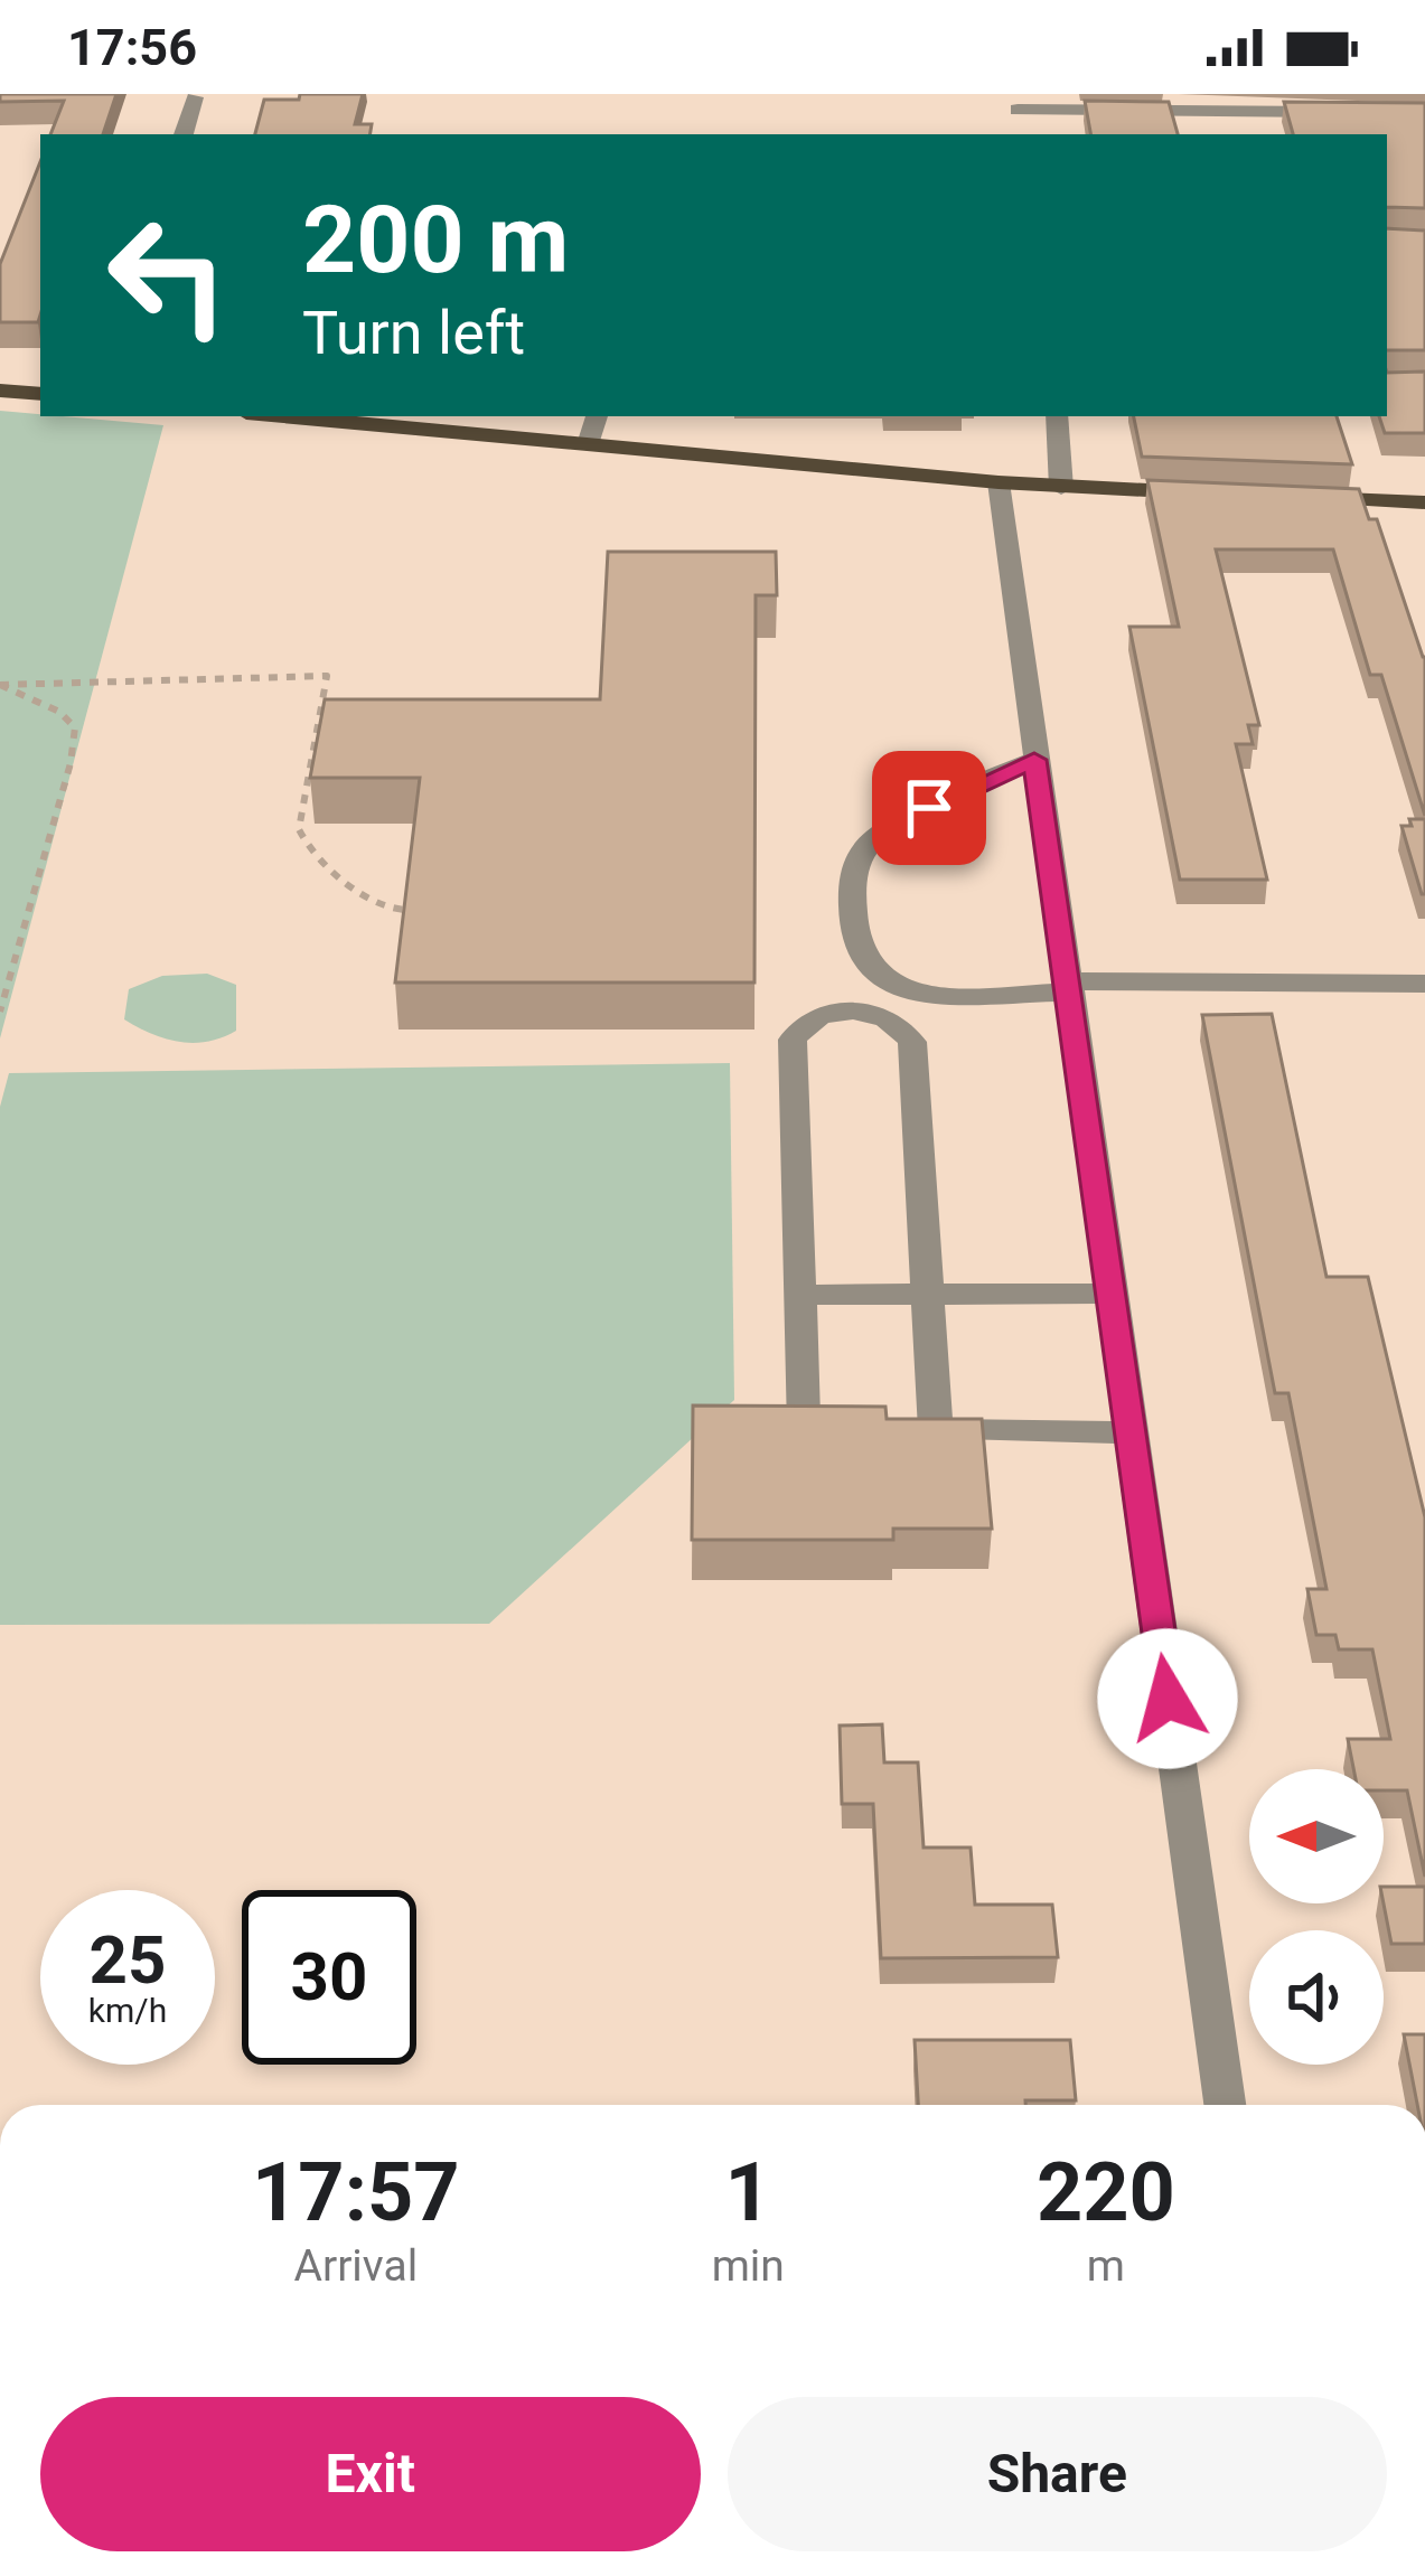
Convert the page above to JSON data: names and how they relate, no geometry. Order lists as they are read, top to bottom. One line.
{"north":"left","page":{"status":"17:56","turn":["200 m","Turn left"],"speed":"25 km/h","limit":"30","eta":["17:57","Arrival","1","min","220","m"],"buttons":["Exit","Share"]}}
